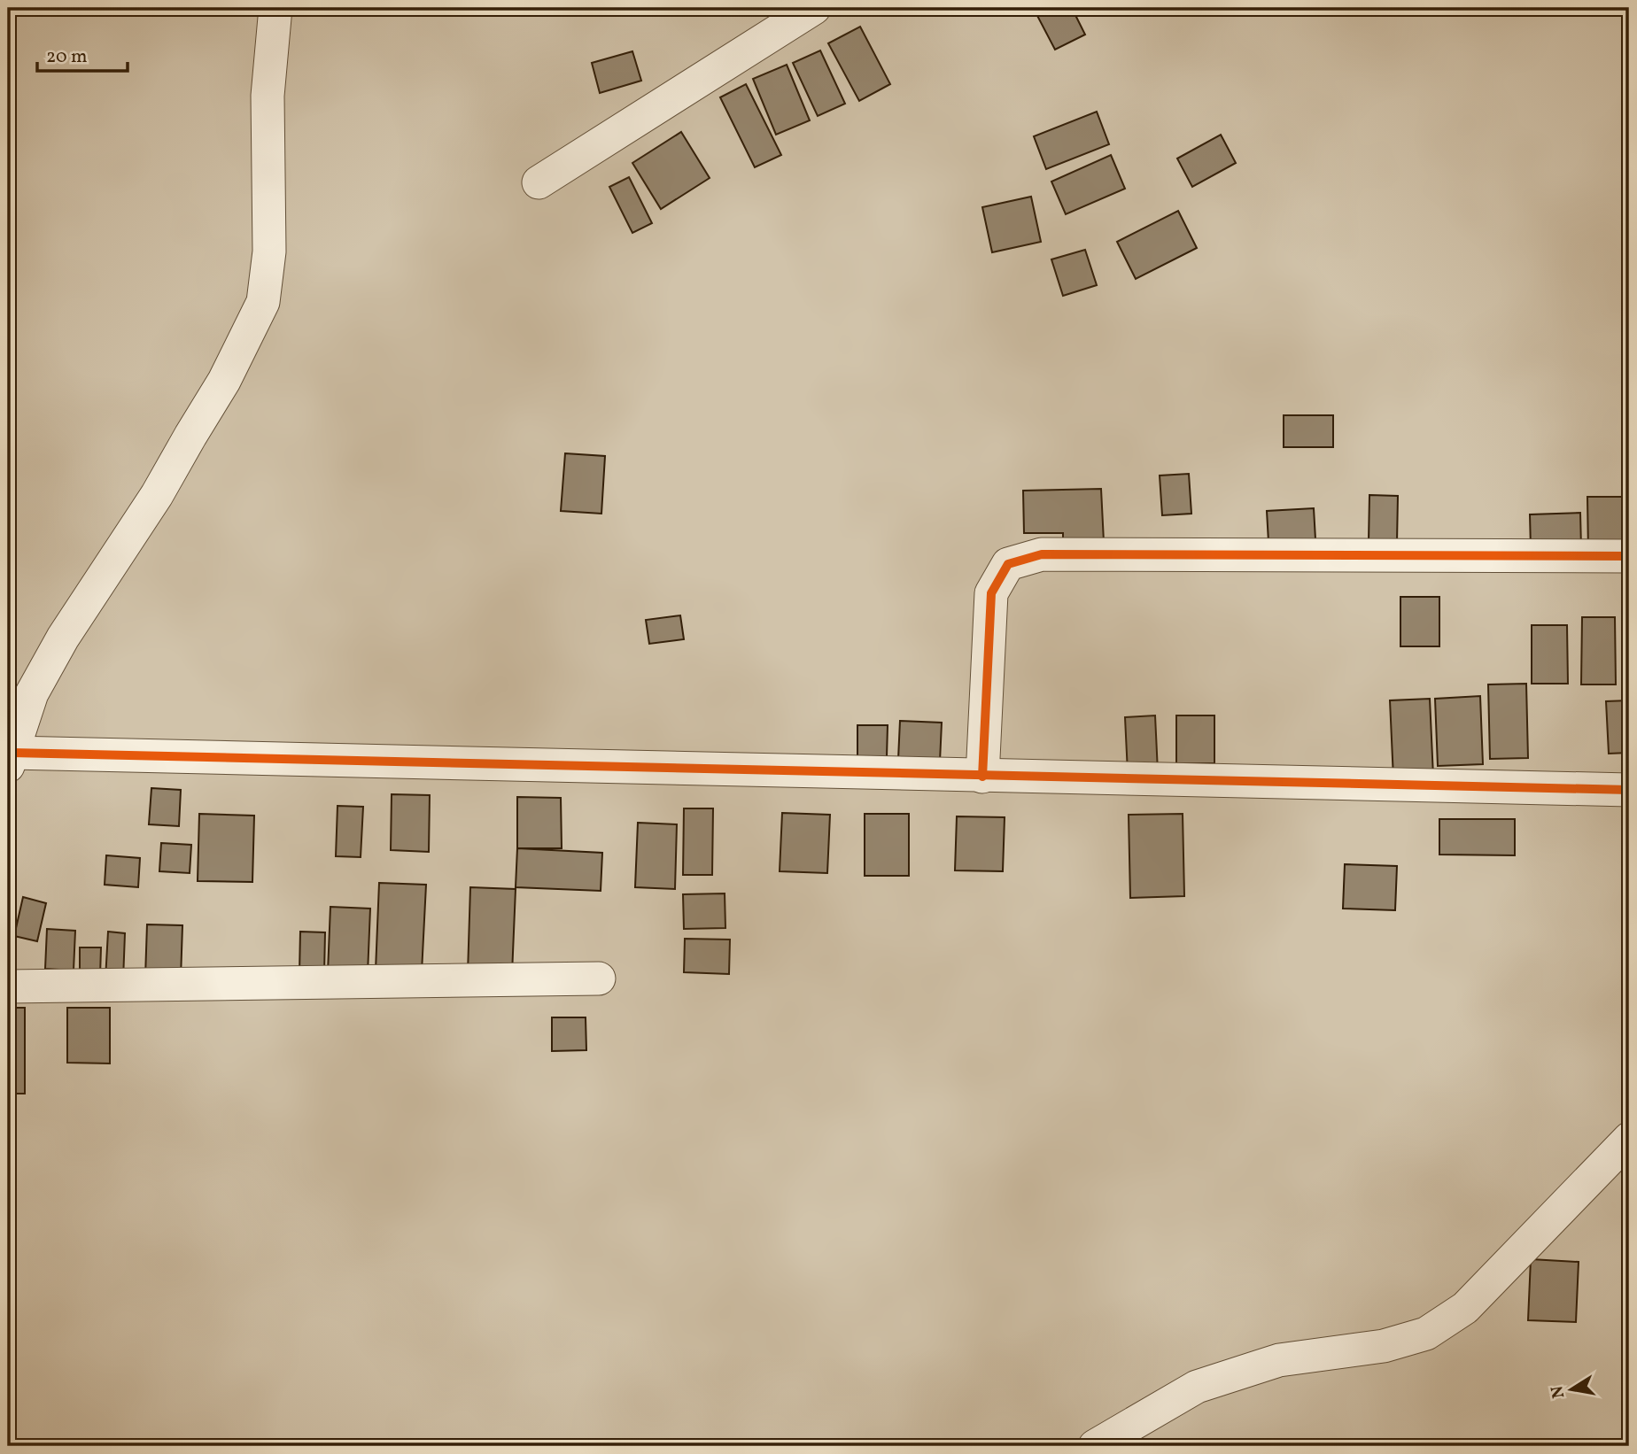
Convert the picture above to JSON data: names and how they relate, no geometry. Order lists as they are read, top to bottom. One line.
{"scale_bar":"20 m","north":"left"}
